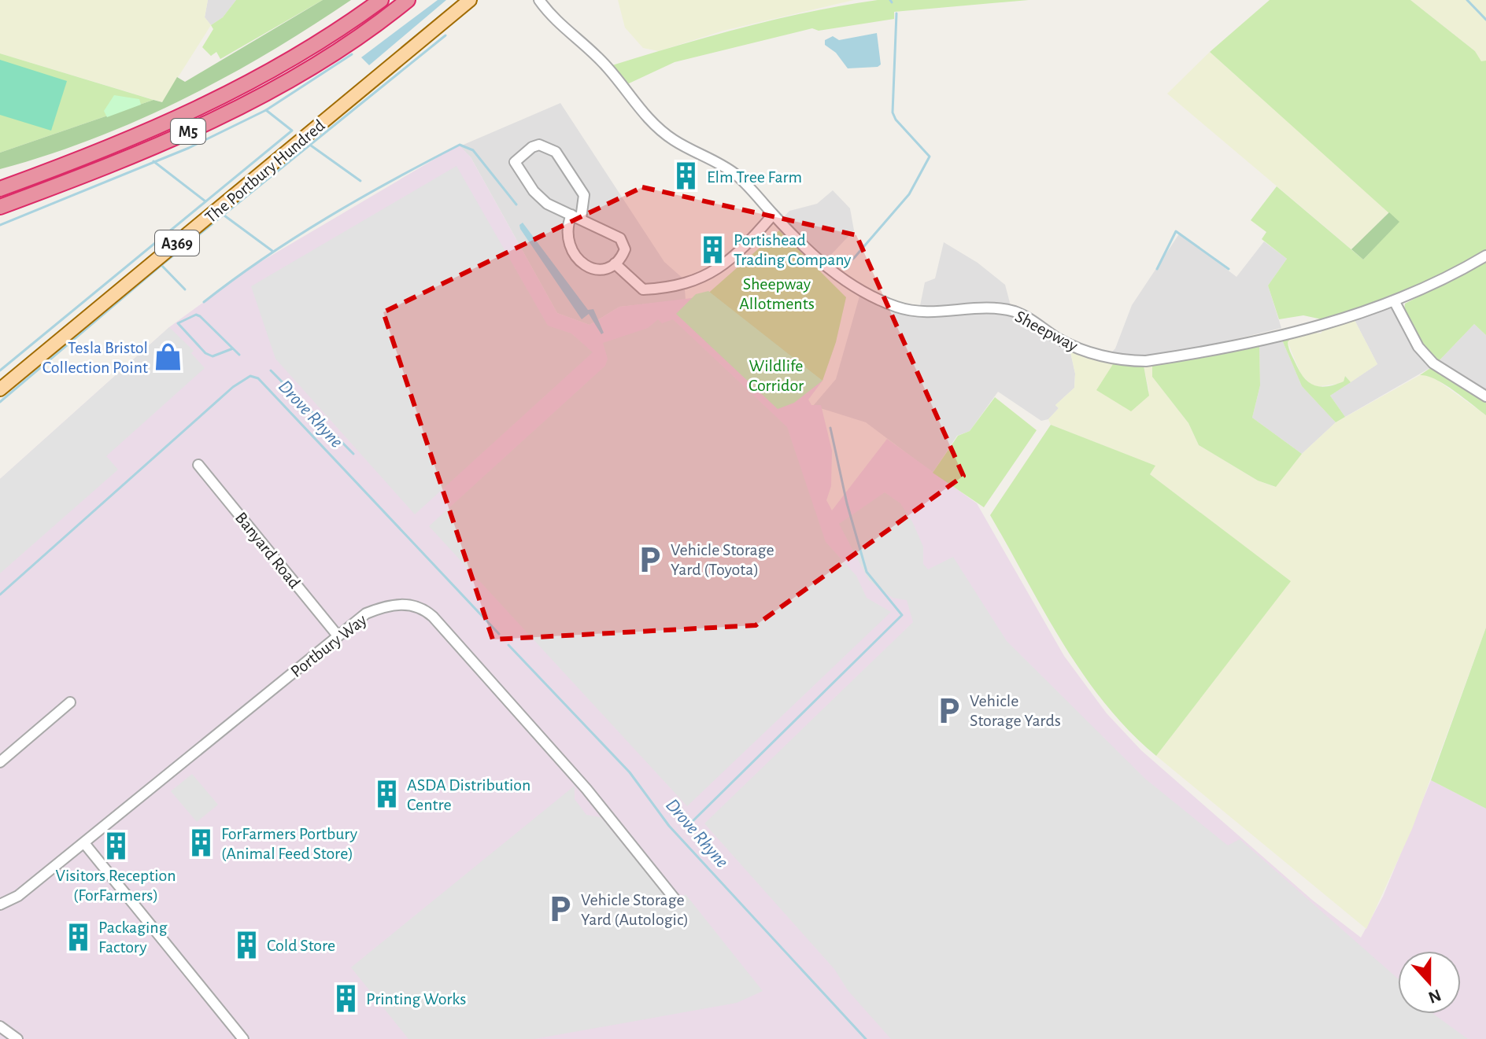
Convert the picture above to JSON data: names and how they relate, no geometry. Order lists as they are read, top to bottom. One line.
{"streets":{"highway":["M5"],"main road":["The Portbury Hundred","A369"],"street":["Sheepway","Banyard Road","Portbury Way"]},"crossings":[["Banyard Road","Portbury Way"]],"water":["Drove Rhyne"],"parks":["Sheepway Allotments","Wildlife Corridor"],"places":{"building":["Elm Tree Farm","Portishead Trading Company","ASDA Distribution Centre","ForFarmers Portbury (Animal Feed Store)","Visitors Reception (ForFarmers)","Packaging Factory","Cold Store","Printing Works"],"shop":["Tesla Bristol Collection Point"],"parking":["Vehicle Storage Yard (Toyota)","Vehicle Storage Yards","Vehicle Storage Yard (Autologic)"]},"north":"bottom"}
